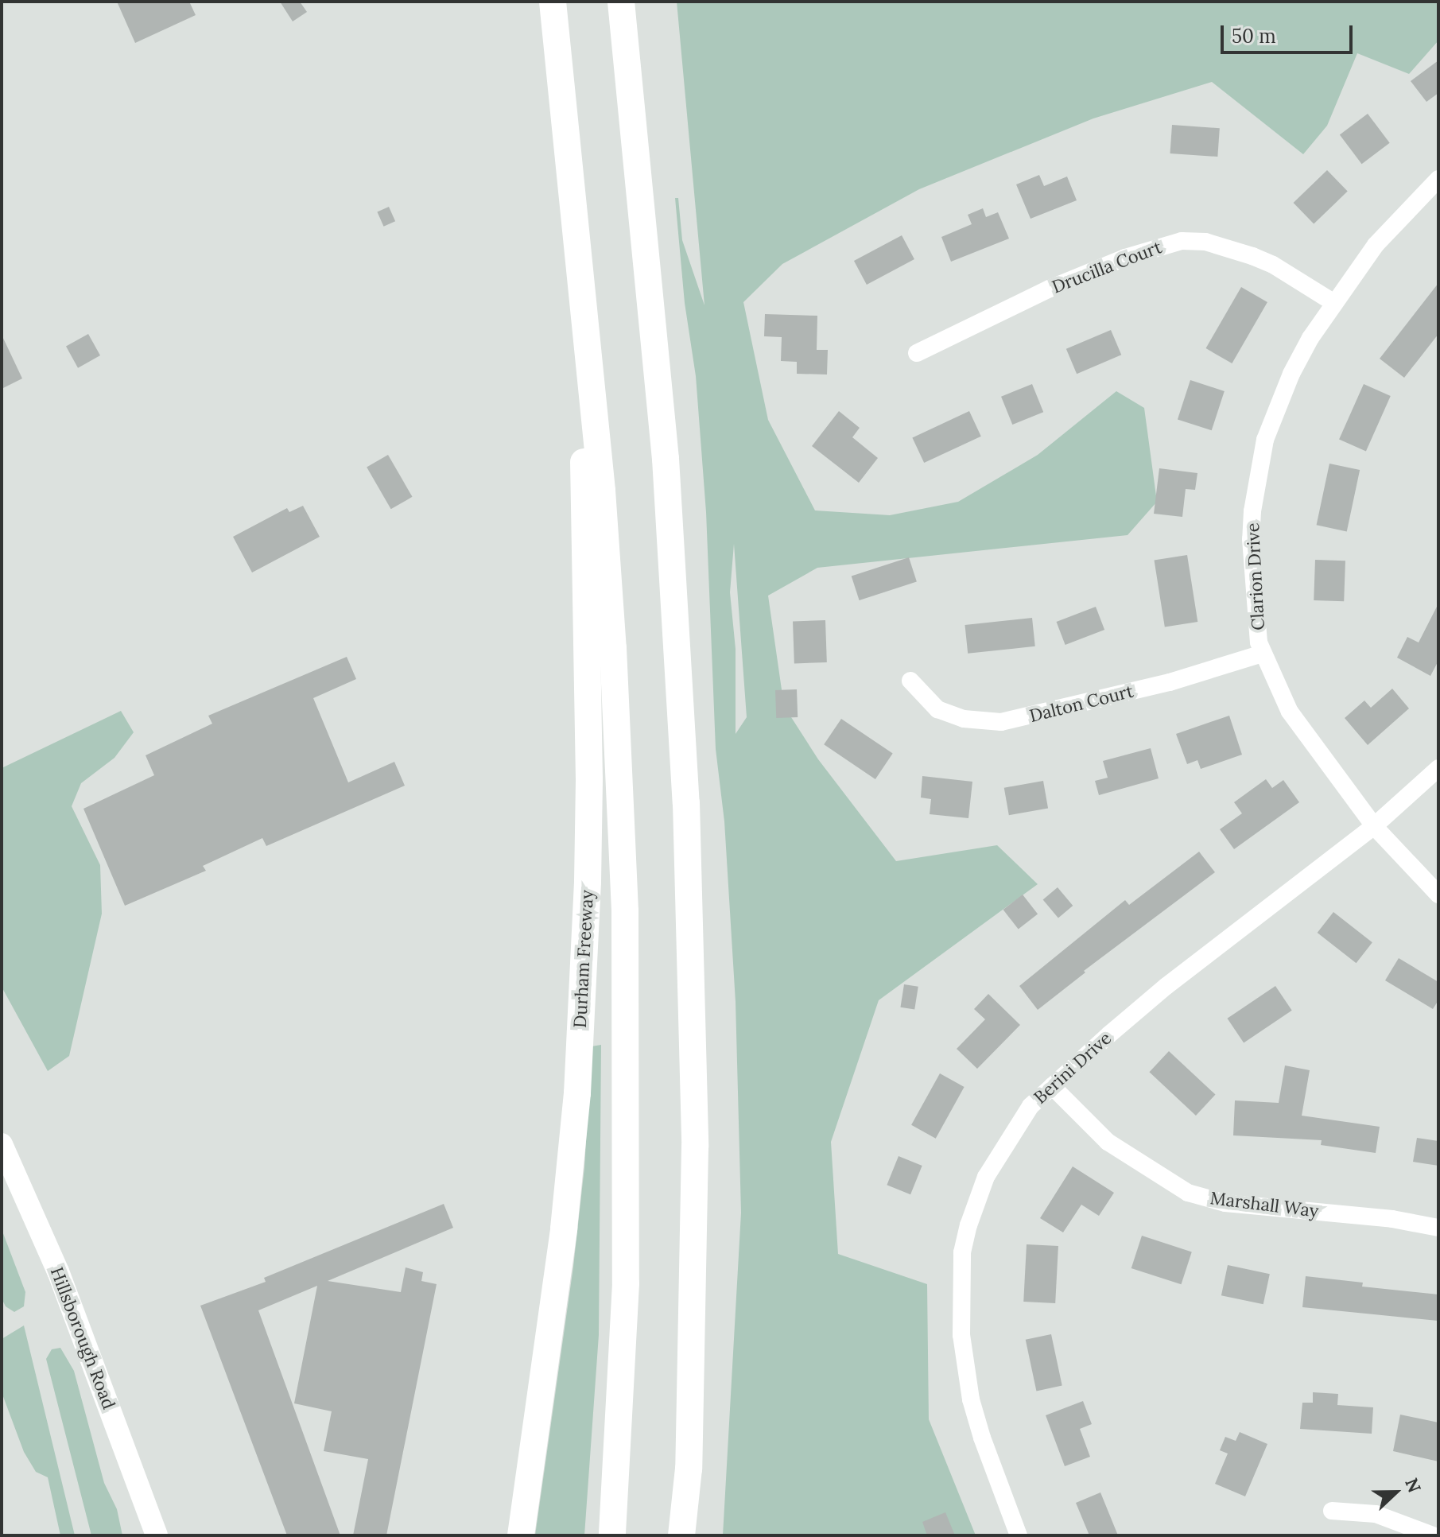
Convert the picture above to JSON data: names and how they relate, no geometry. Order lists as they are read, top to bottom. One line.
{"streets":{"highway":["Durham Freeway"],"main road":["Hillsborough Road"],"street":["Drucilla Court","Clarion Drive","Dalton Court","Berini Drive","Marshall Way"]},"crossings":[["Drucilla Court","Clarion Drive"],["Clarion Drive","Dalton Court"],["Clarion Drive","Berini Drive"],["Berini Drive","Marshall Way"]],"scale_bar":"50 m","north":"right"}
